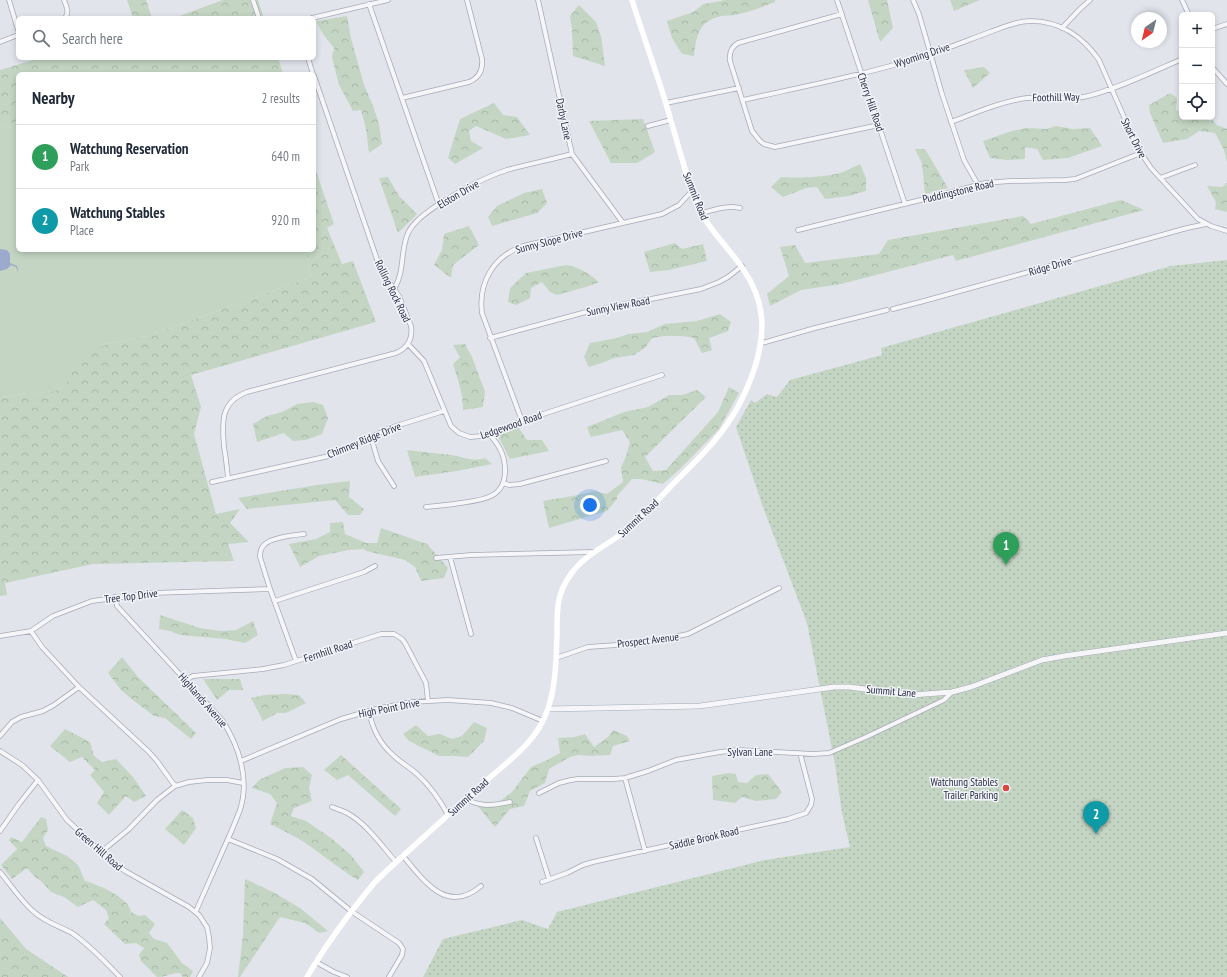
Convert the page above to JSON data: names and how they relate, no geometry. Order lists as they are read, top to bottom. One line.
{"streets":{"main road":["Summit Road"],"street":["Wyoming Drive","Foothill Way","Cherry Hill Road","Darby Lane","Short Drive","Puddingstone Road","Elston Drive","Sunny Slope Drive","Ridge Drive","Rolling Rock Road","Sunny View Road","Ledgewood Road","Chimney Ridge Drive","Tree Top Drive","Prospect Avenue","Fernhill Road","Summit Lane","Highlands Avenue","High Point Drive","Sylvan Lane","Saddle Brook Road","Green Hill Road"]},"crossings":[["Wyoming Drive","Cherry Hill Road"],["Wyoming Drive","Short Drive"],["Foothill Way","Short Drive"],["Cherry Hill Road","Puddingstone Road"],["Darby Lane","Elston Drive"],["Darby Lane","Sunny Slope Drive"],["Short Drive","Puddingstone Road"],["Short Drive","Ridge Drive"],["Elston Drive","Rolling Rock Road"],["Summit Road","Sunny Slope Drive"],["Summit Road","Sunny View Road"],["Summit Road","Prospect Avenue"],["Summit Road","Summit Lane"],["Summit Road","High Point Drive"],["Sunny Slope Drive","Sunny View Road"],["Sunny Slope Drive","Ledgewood Road"],["Rolling Rock Road","Ledgewood Road"],["Ledgewood Road","Chimney Ridge Drive"],["Tree Top Drive","Highlands Avenue"],["Fernhill Road","Highlands Avenue"],["Fernhill Road","High Point Drive"],["Summit Lane","Sylvan Lane"],["Highlands Avenue","High Point Drive"],["Highlands Avenue","Green Hill Road"],["Sylvan Lane","Saddle Brook Road"]],"places":["Watchung Stables Trailer Parking"],"north":"bottom left","page":{"map_buttons":["+","−"],"search":"Search here","heading":["Nearby","2 results"],"list":[{"mark":"1","name":"Watchung Reservation","note":"Park","value":"640 m"},{"mark":"2","name":"Watchung Stables","note":"Place","value":"920 m"}],"pins":["1","2"]}}
